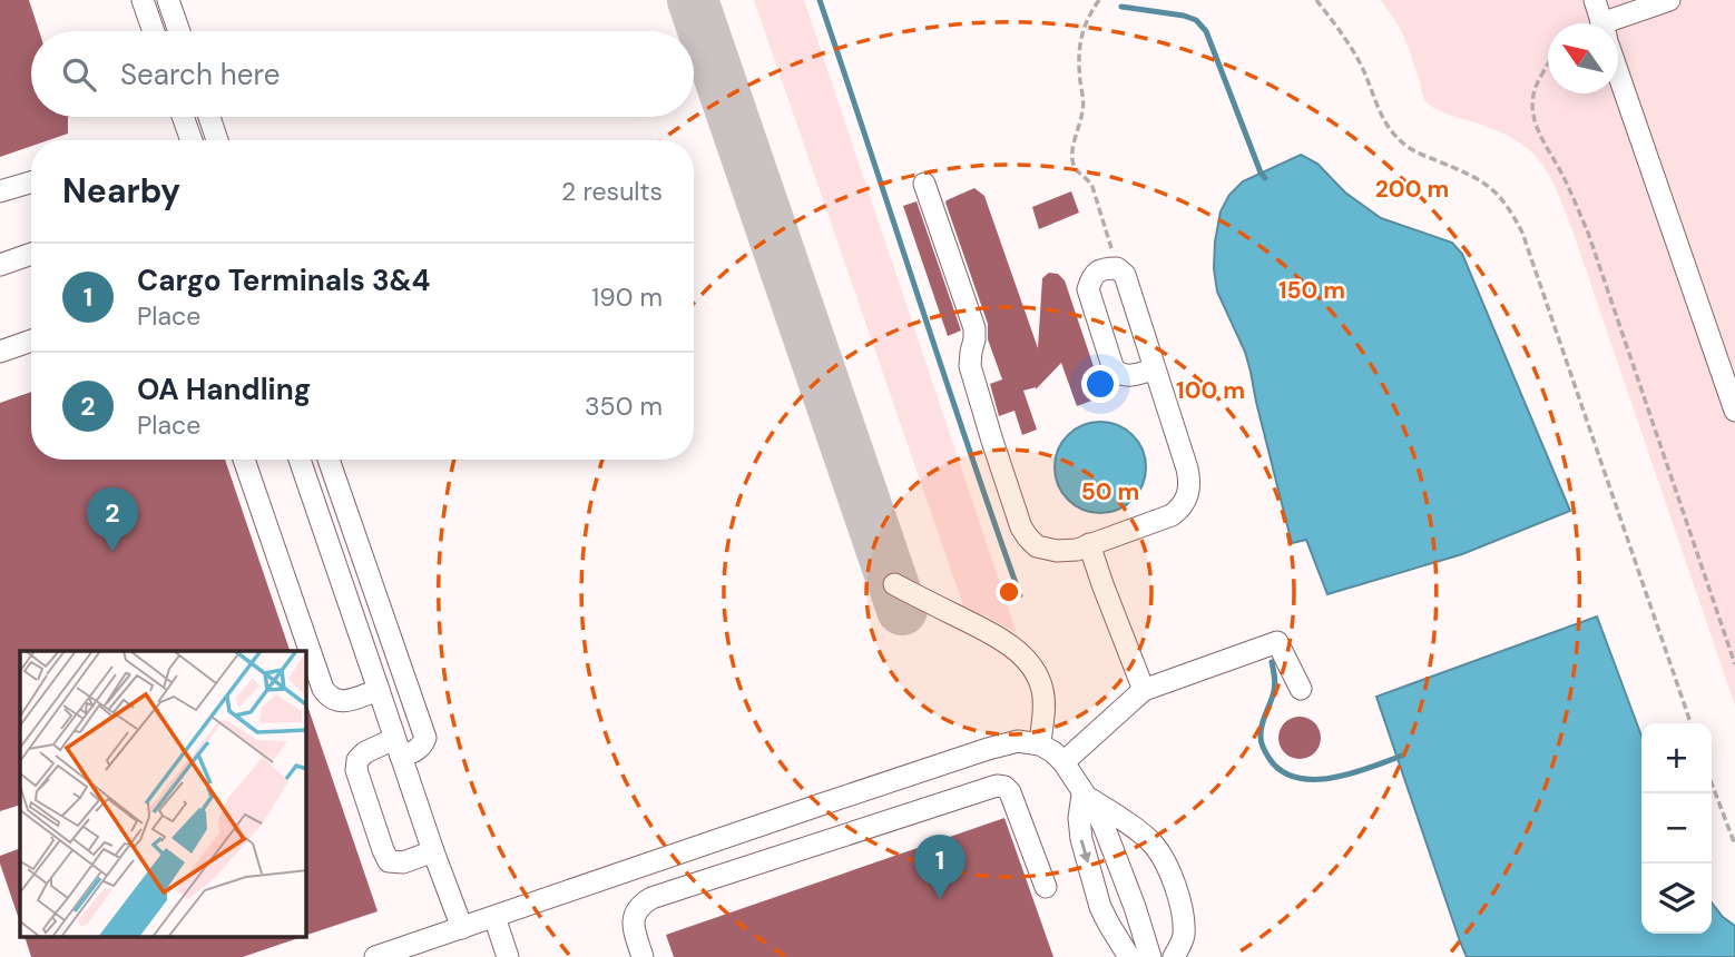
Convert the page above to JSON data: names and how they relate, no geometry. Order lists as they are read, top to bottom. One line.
{"north":"top left","page":{"search":"Search here","heading":["Nearby","2 results"],"list":[{"mark":"1","name":"Cargo Terminals 3&4","note":"Place","value":"190 m"},{"mark":"2","name":"OA Handling","note":"Place","value":"350 m"}],"pins":["2","1"],"map_buttons":["+","−"]},"rings":["200 m","150 m","100 m","50 m"]}
